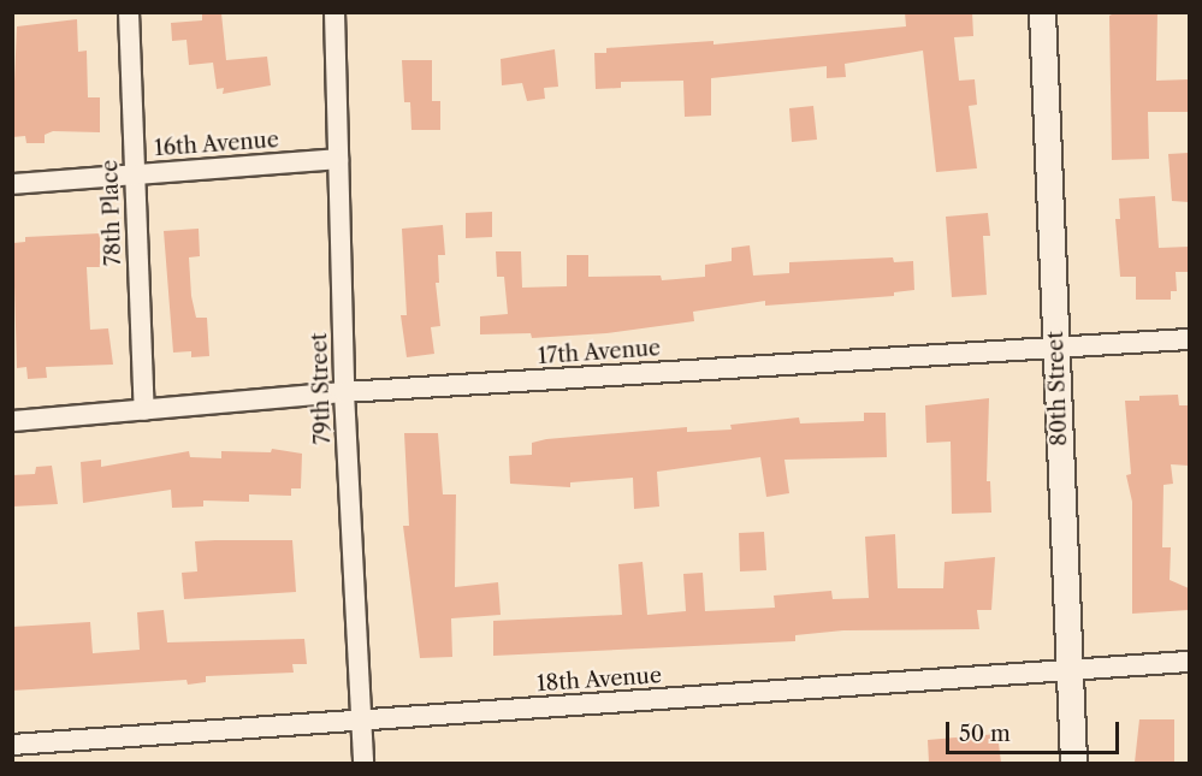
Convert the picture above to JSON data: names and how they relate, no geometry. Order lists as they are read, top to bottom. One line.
{"streets":{"street":["16th Avenue","78th Place","17th Avenue","79th Street","80th Street","18th Avenue"]},"crossings":[["16th Avenue","78th Place"],["16th Avenue","79th Street"],["78th Place","17th Avenue"],["17th Avenue","79th Street"],["17th Avenue","80th Street"],["79th Street","18th Avenue"],["80th Street","18th Avenue"]],"scale_bar":"50 m"}
